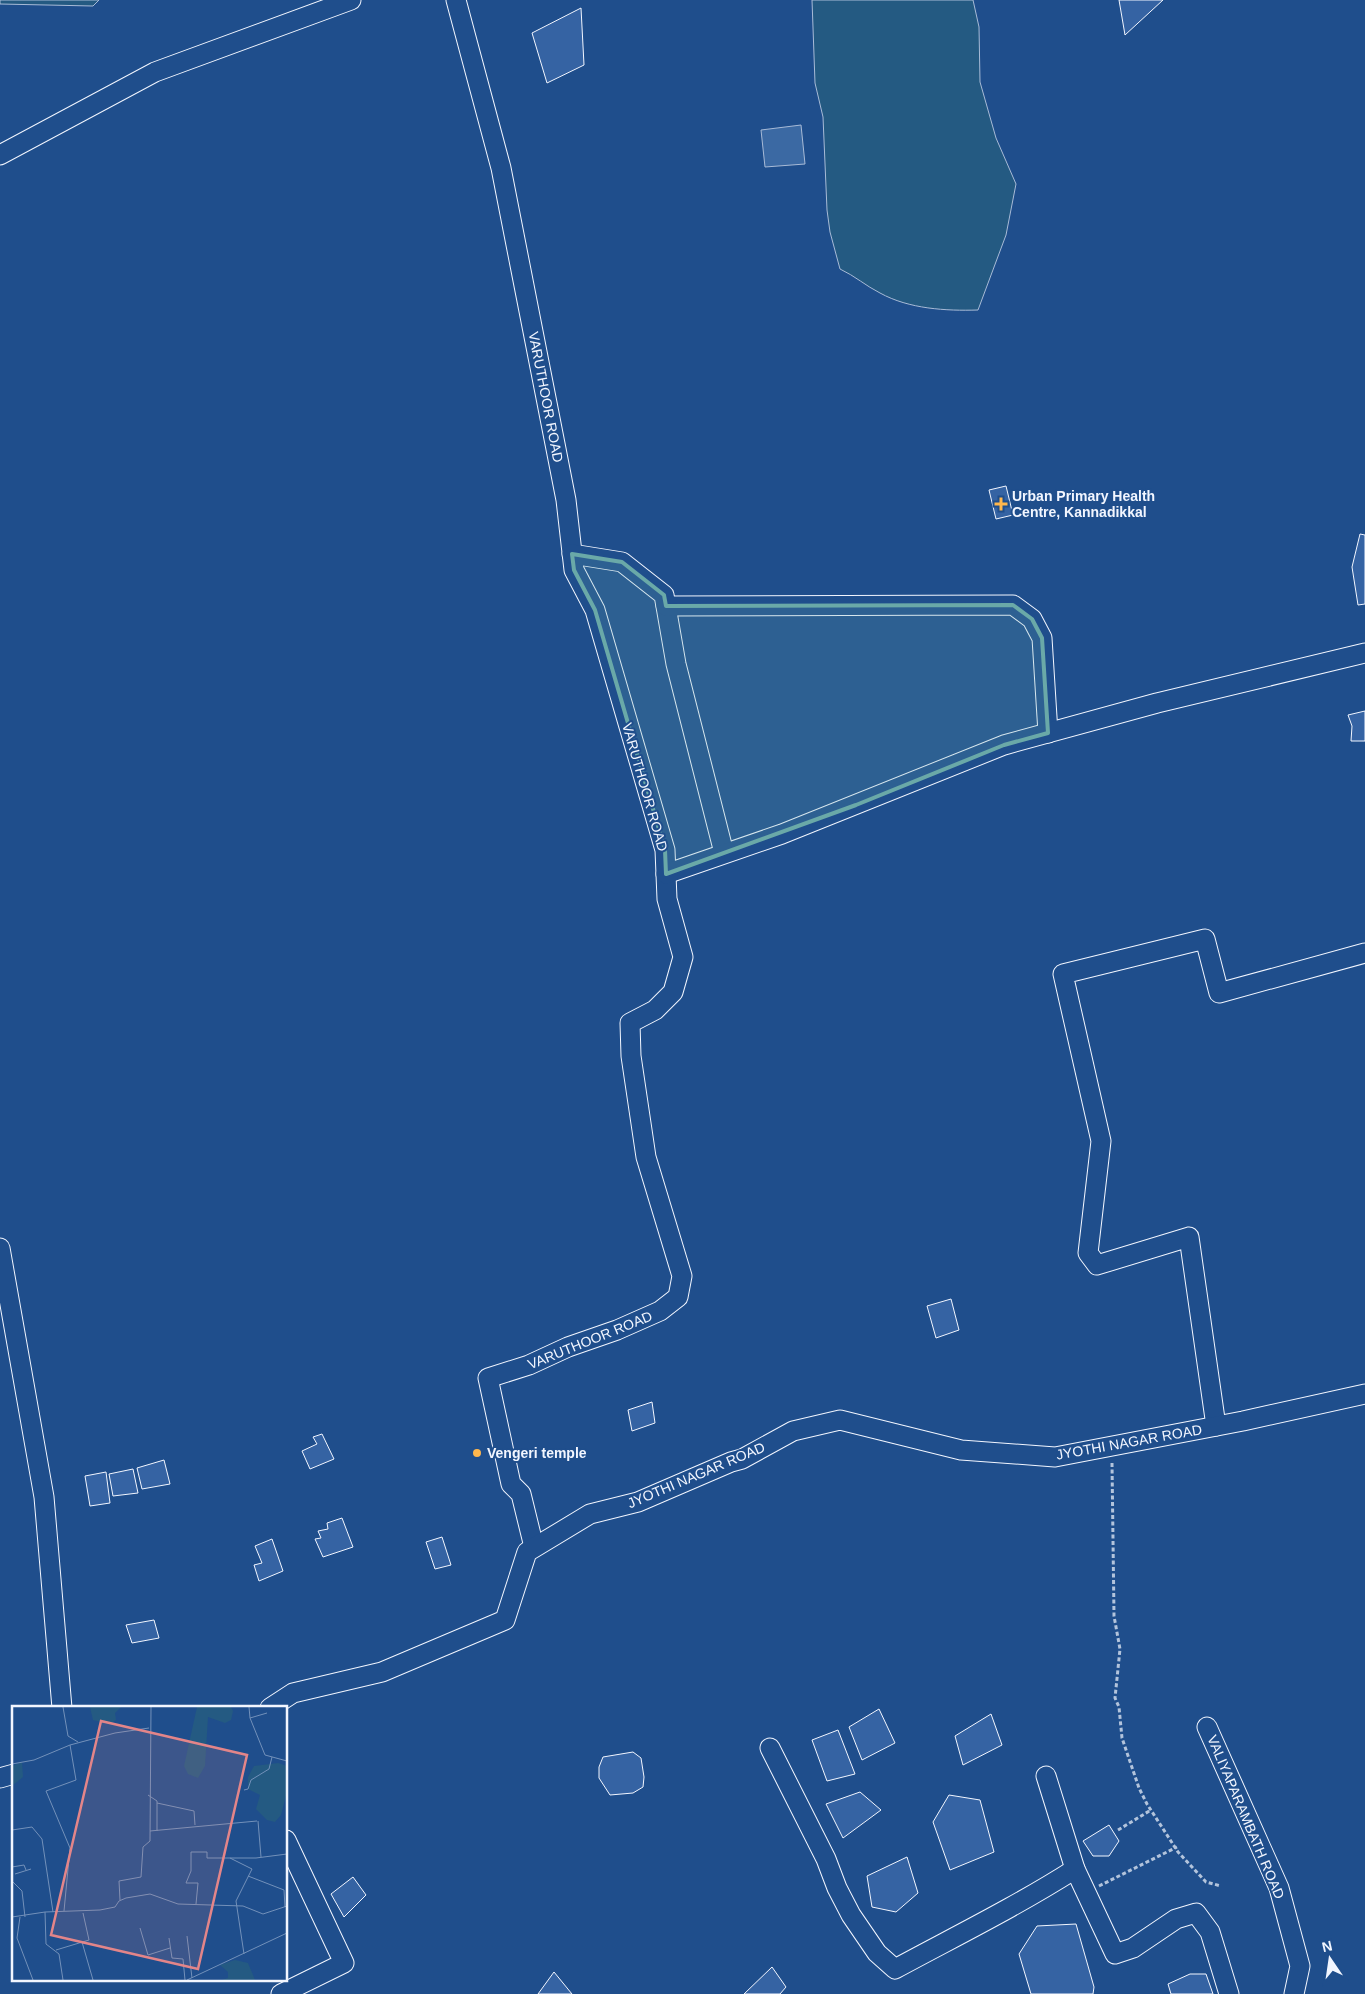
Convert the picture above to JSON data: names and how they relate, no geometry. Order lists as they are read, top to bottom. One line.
{"streets":{"street":["VARUTHOOR ROAD","JYOTHI NAGAR ROAD","VALIYAPARAMBATH ROAD"]},"crossings":[["VARUTHOOR ROAD","JYOTHI NAGAR ROAD"]],"places":{"health":["Urban Primary Health Centre, Kannadikkal"],"other":["Vengeri temple"]},"north":"top"}
